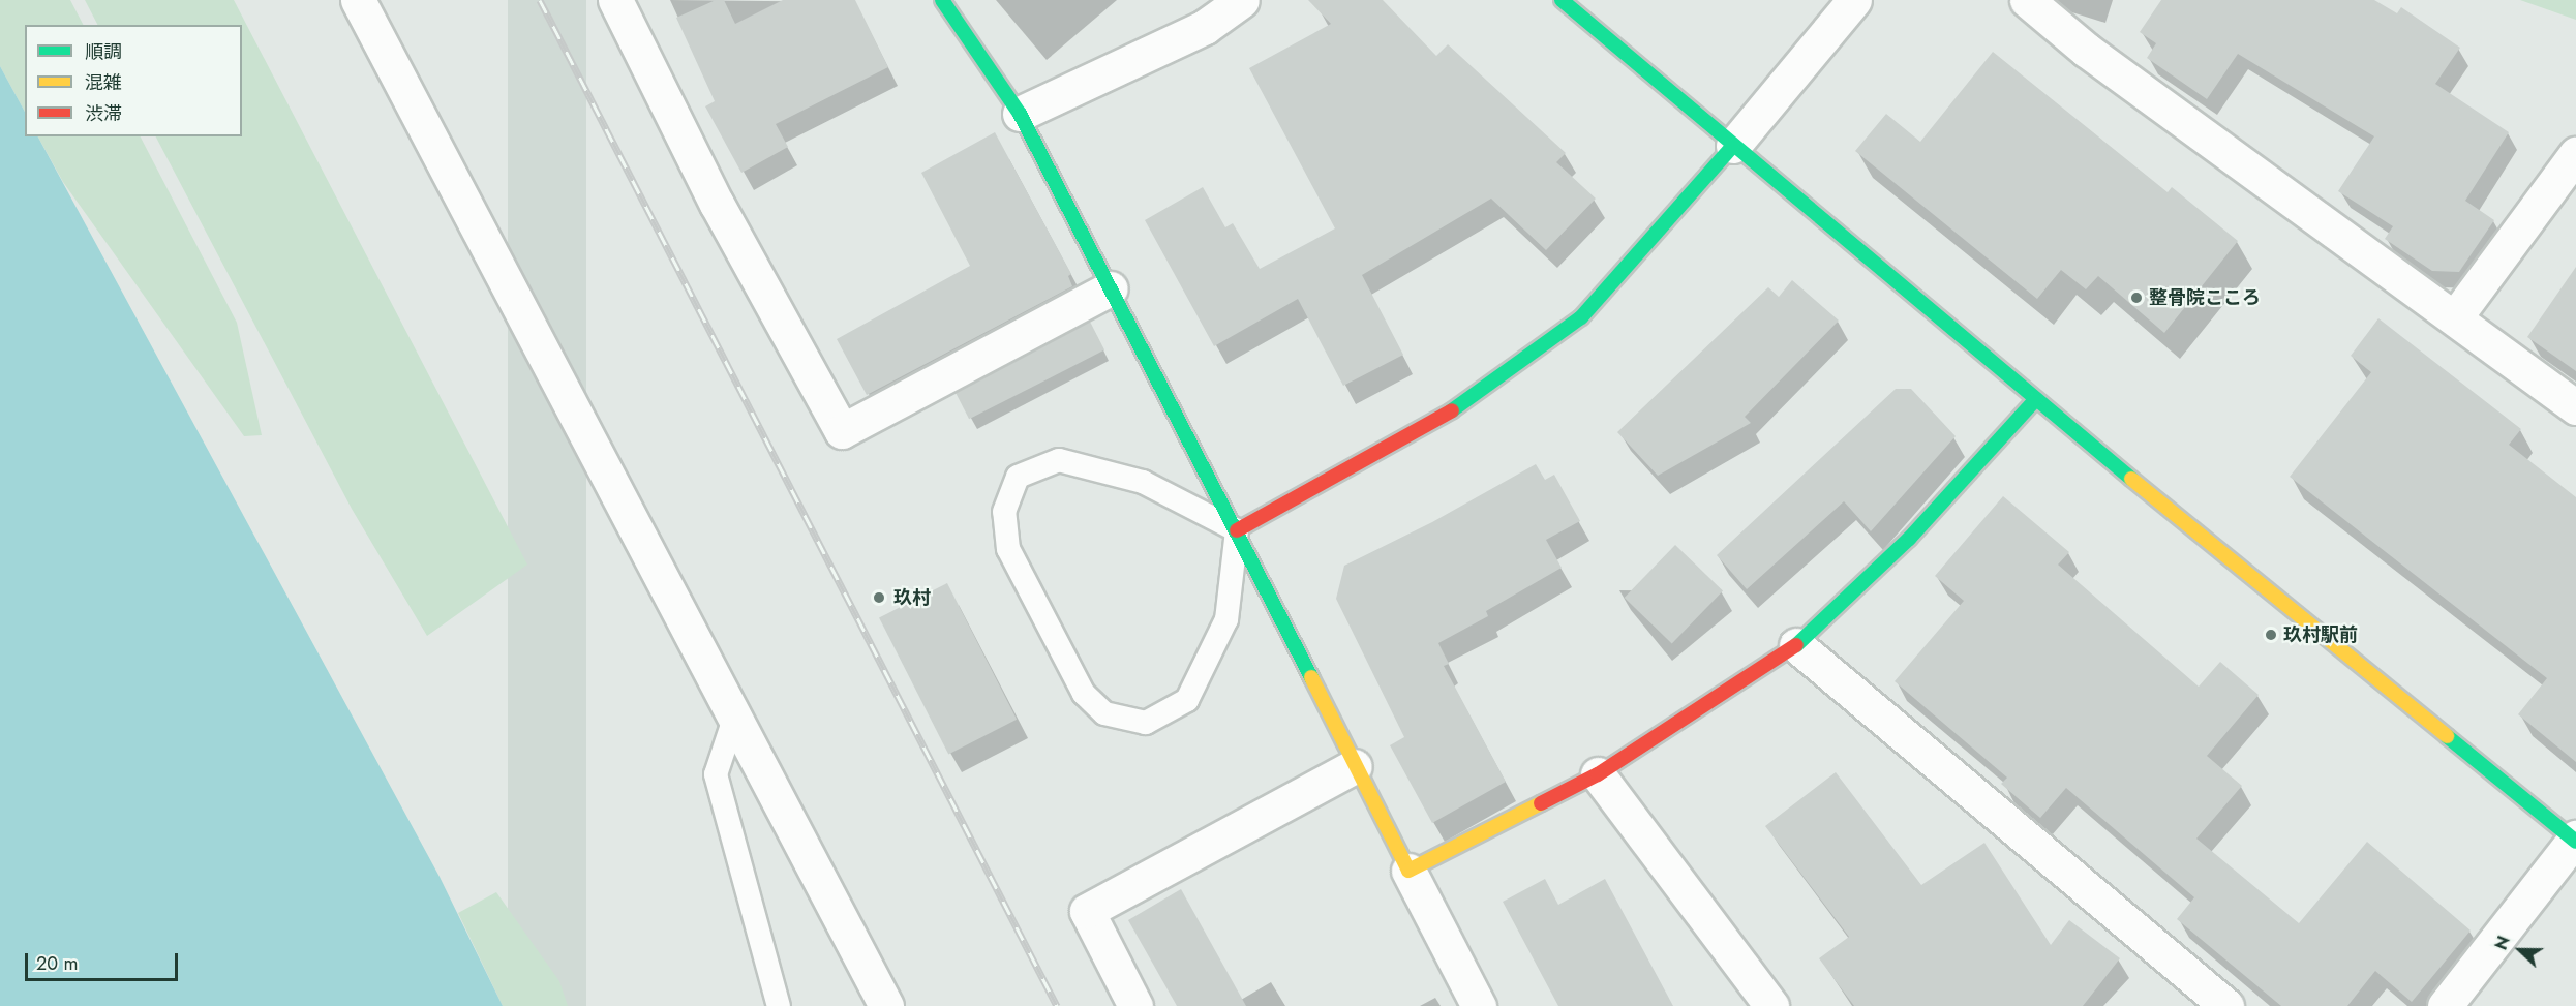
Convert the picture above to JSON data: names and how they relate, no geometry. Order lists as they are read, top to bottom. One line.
{"places":["整骨院こころ","玖村","玖村駅前"],"legend":["順調","混雑","渋滞"],"scale_bar":"20 m","north":"left"}
